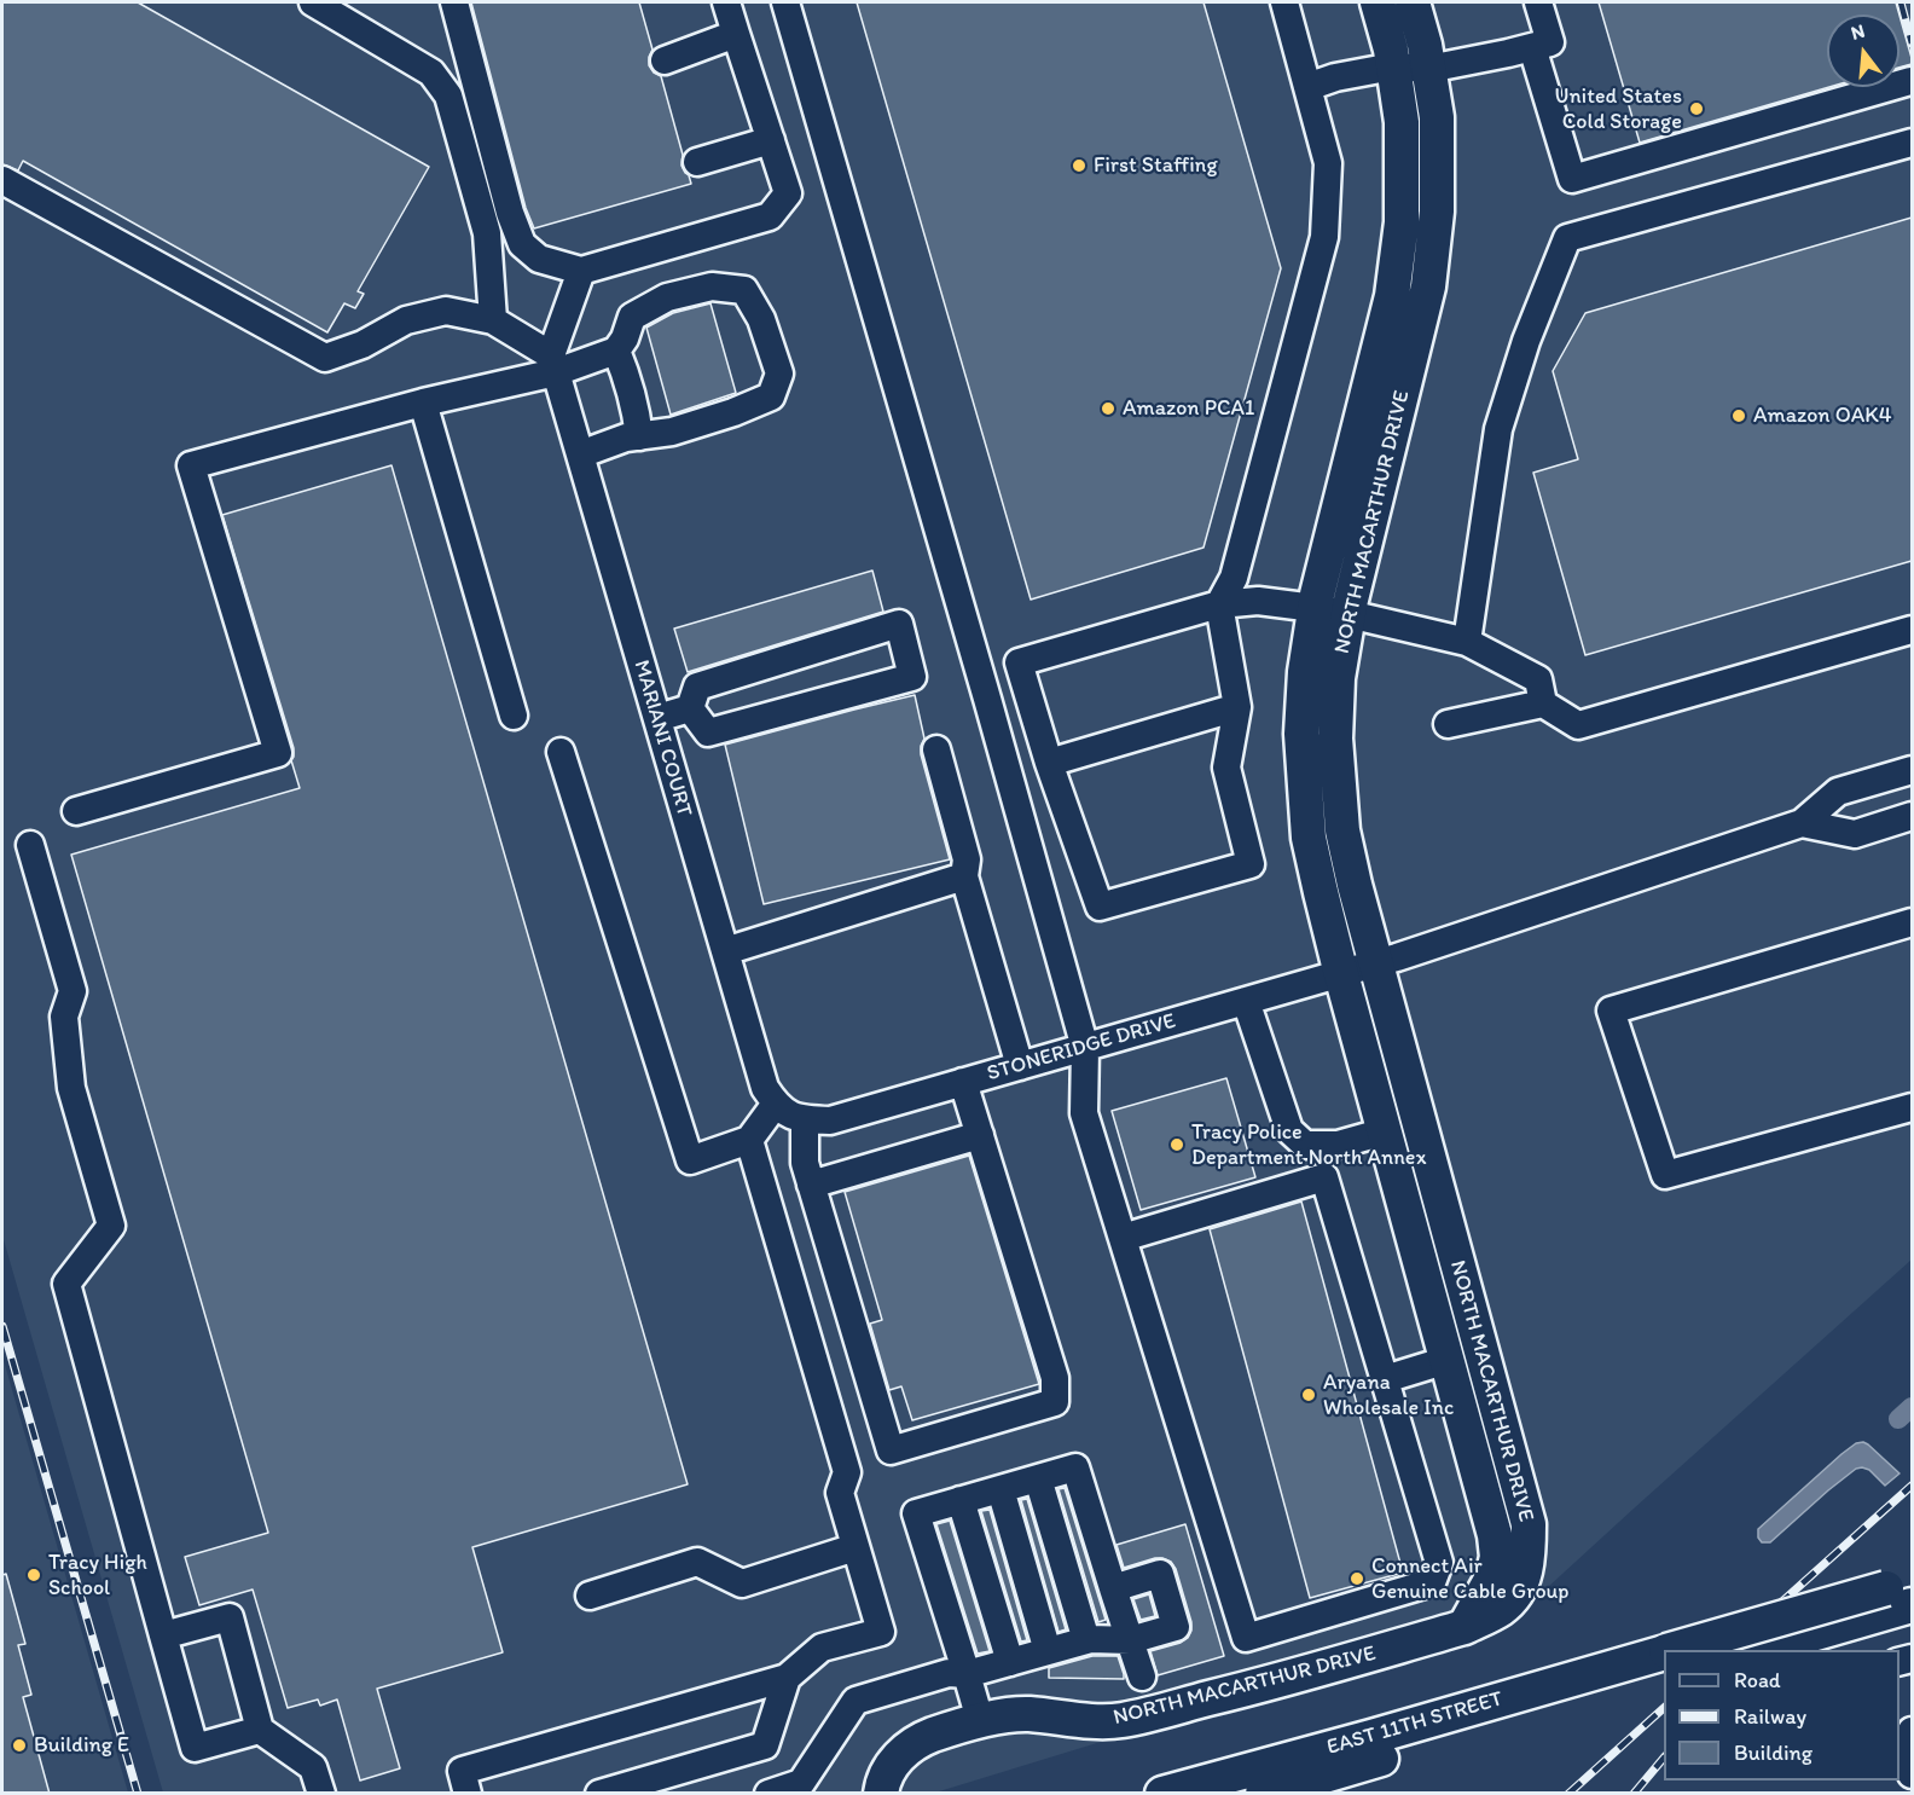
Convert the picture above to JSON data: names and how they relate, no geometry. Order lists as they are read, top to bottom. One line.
{"streets":{"main road":["NORTH MACARTHUR DRIVE","EAST 11TH STREET"],"street":["MARIANI COURT","STONERIDGE DRIVE"]},"crossings":[["NORTH MACARTHUR DRIVE","STONERIDGE DRIVE"],["MARIANI COURT","STONERIDGE DRIVE"]],"places":["United States Cold Storage","First Staffing","Amazon PCA1","Amazon OAK4","Tracy Police Department North Annex","Aryana Wholesale Inc","Tracy High School","Connect Air Genuine Cable Group","Building E"],"legend":["Road","Railway","Building"],"north":"top"}
